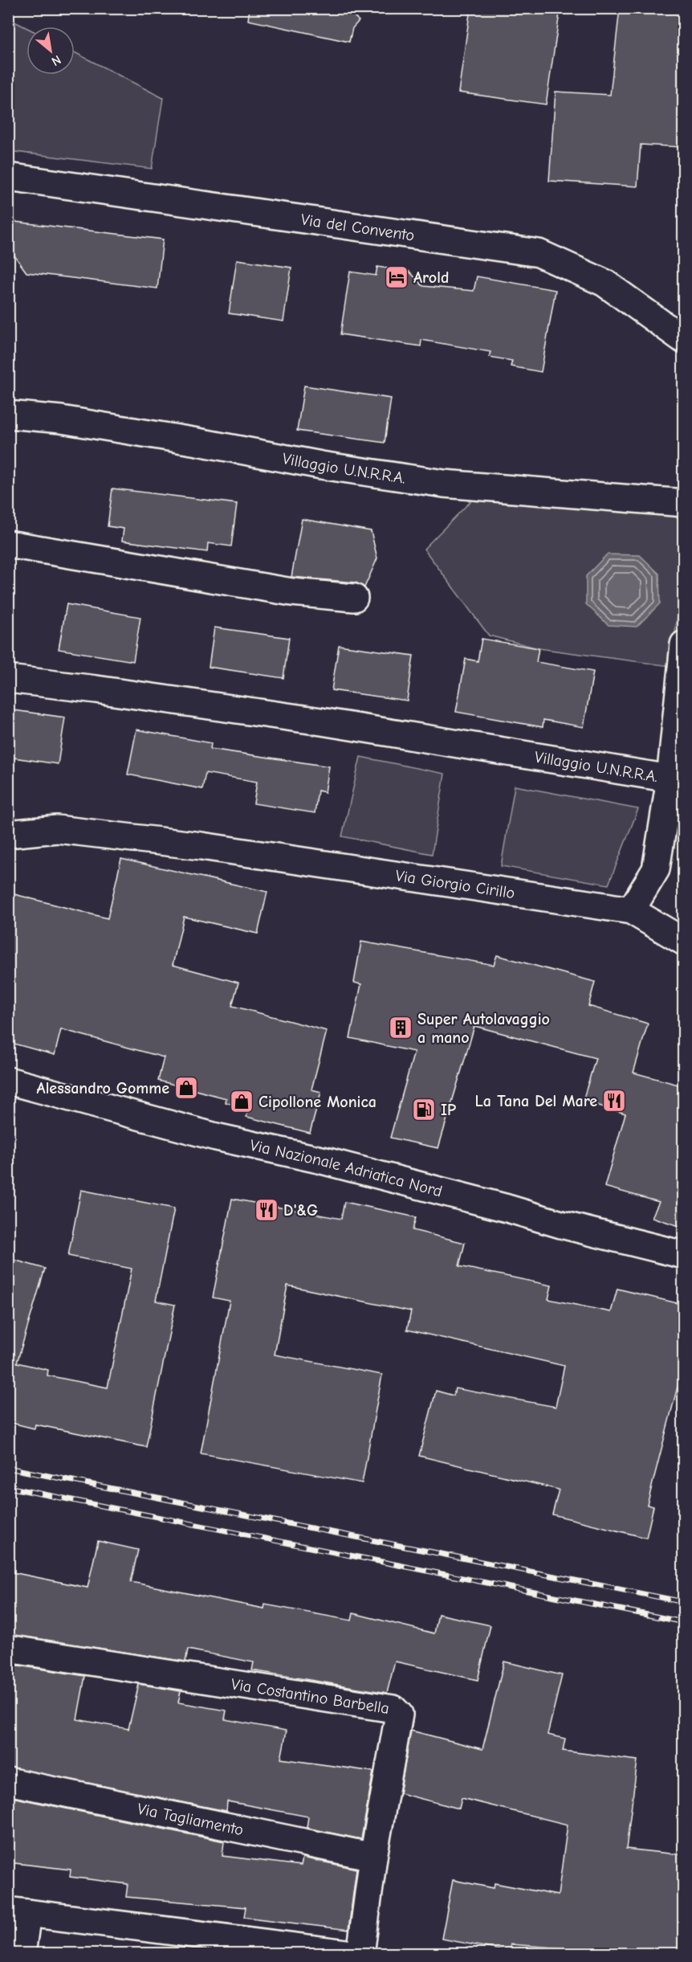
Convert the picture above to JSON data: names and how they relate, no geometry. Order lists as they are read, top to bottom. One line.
{"streets":{"street":["Via del Convento","Villaggio U.N.R.R.A.","Via Giorgio Cirillo","Via Nazionale Adriatica Nord","Via Costantino Barbella","Via Tagliamento"]},"crossings":[["Via Costantino Barbella","Via Tagliamento"]],"places":{"hotel":["Arold"],"building":["Super Autolavaggio a mano"],"shop":["Alessandro Gomme","Cipollone Monica"],"restaurant":["La Tana Del Mare","D'&G"],"fuel station":["IP"]},"north":"bottom right"}
